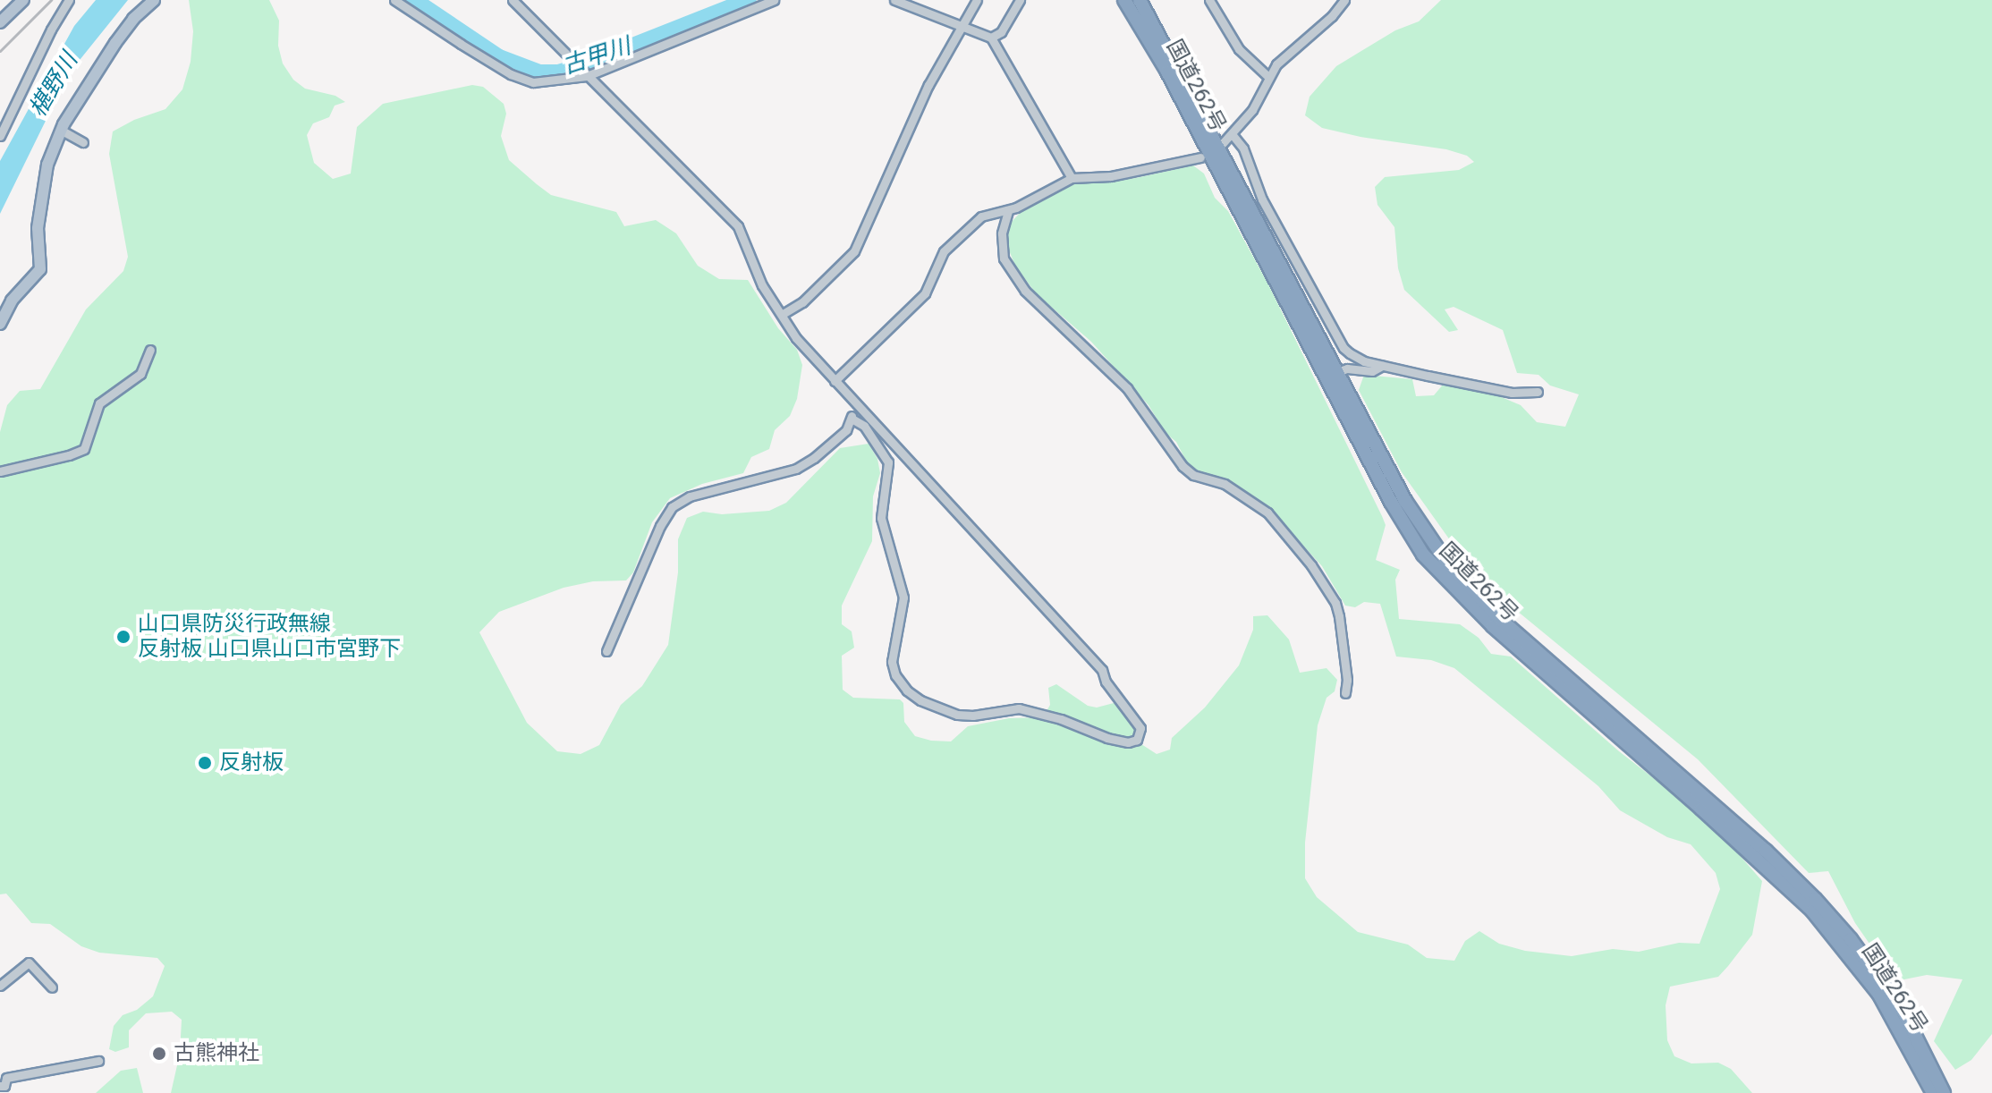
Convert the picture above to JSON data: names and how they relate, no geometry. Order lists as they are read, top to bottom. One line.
{"streets":{"highway":["国道262号"]},"water":["古甲川","椹野川"],"places":["山口県防災行政無線 反射板 山口県山口市宮野下","反射板","古熊神社"]}
